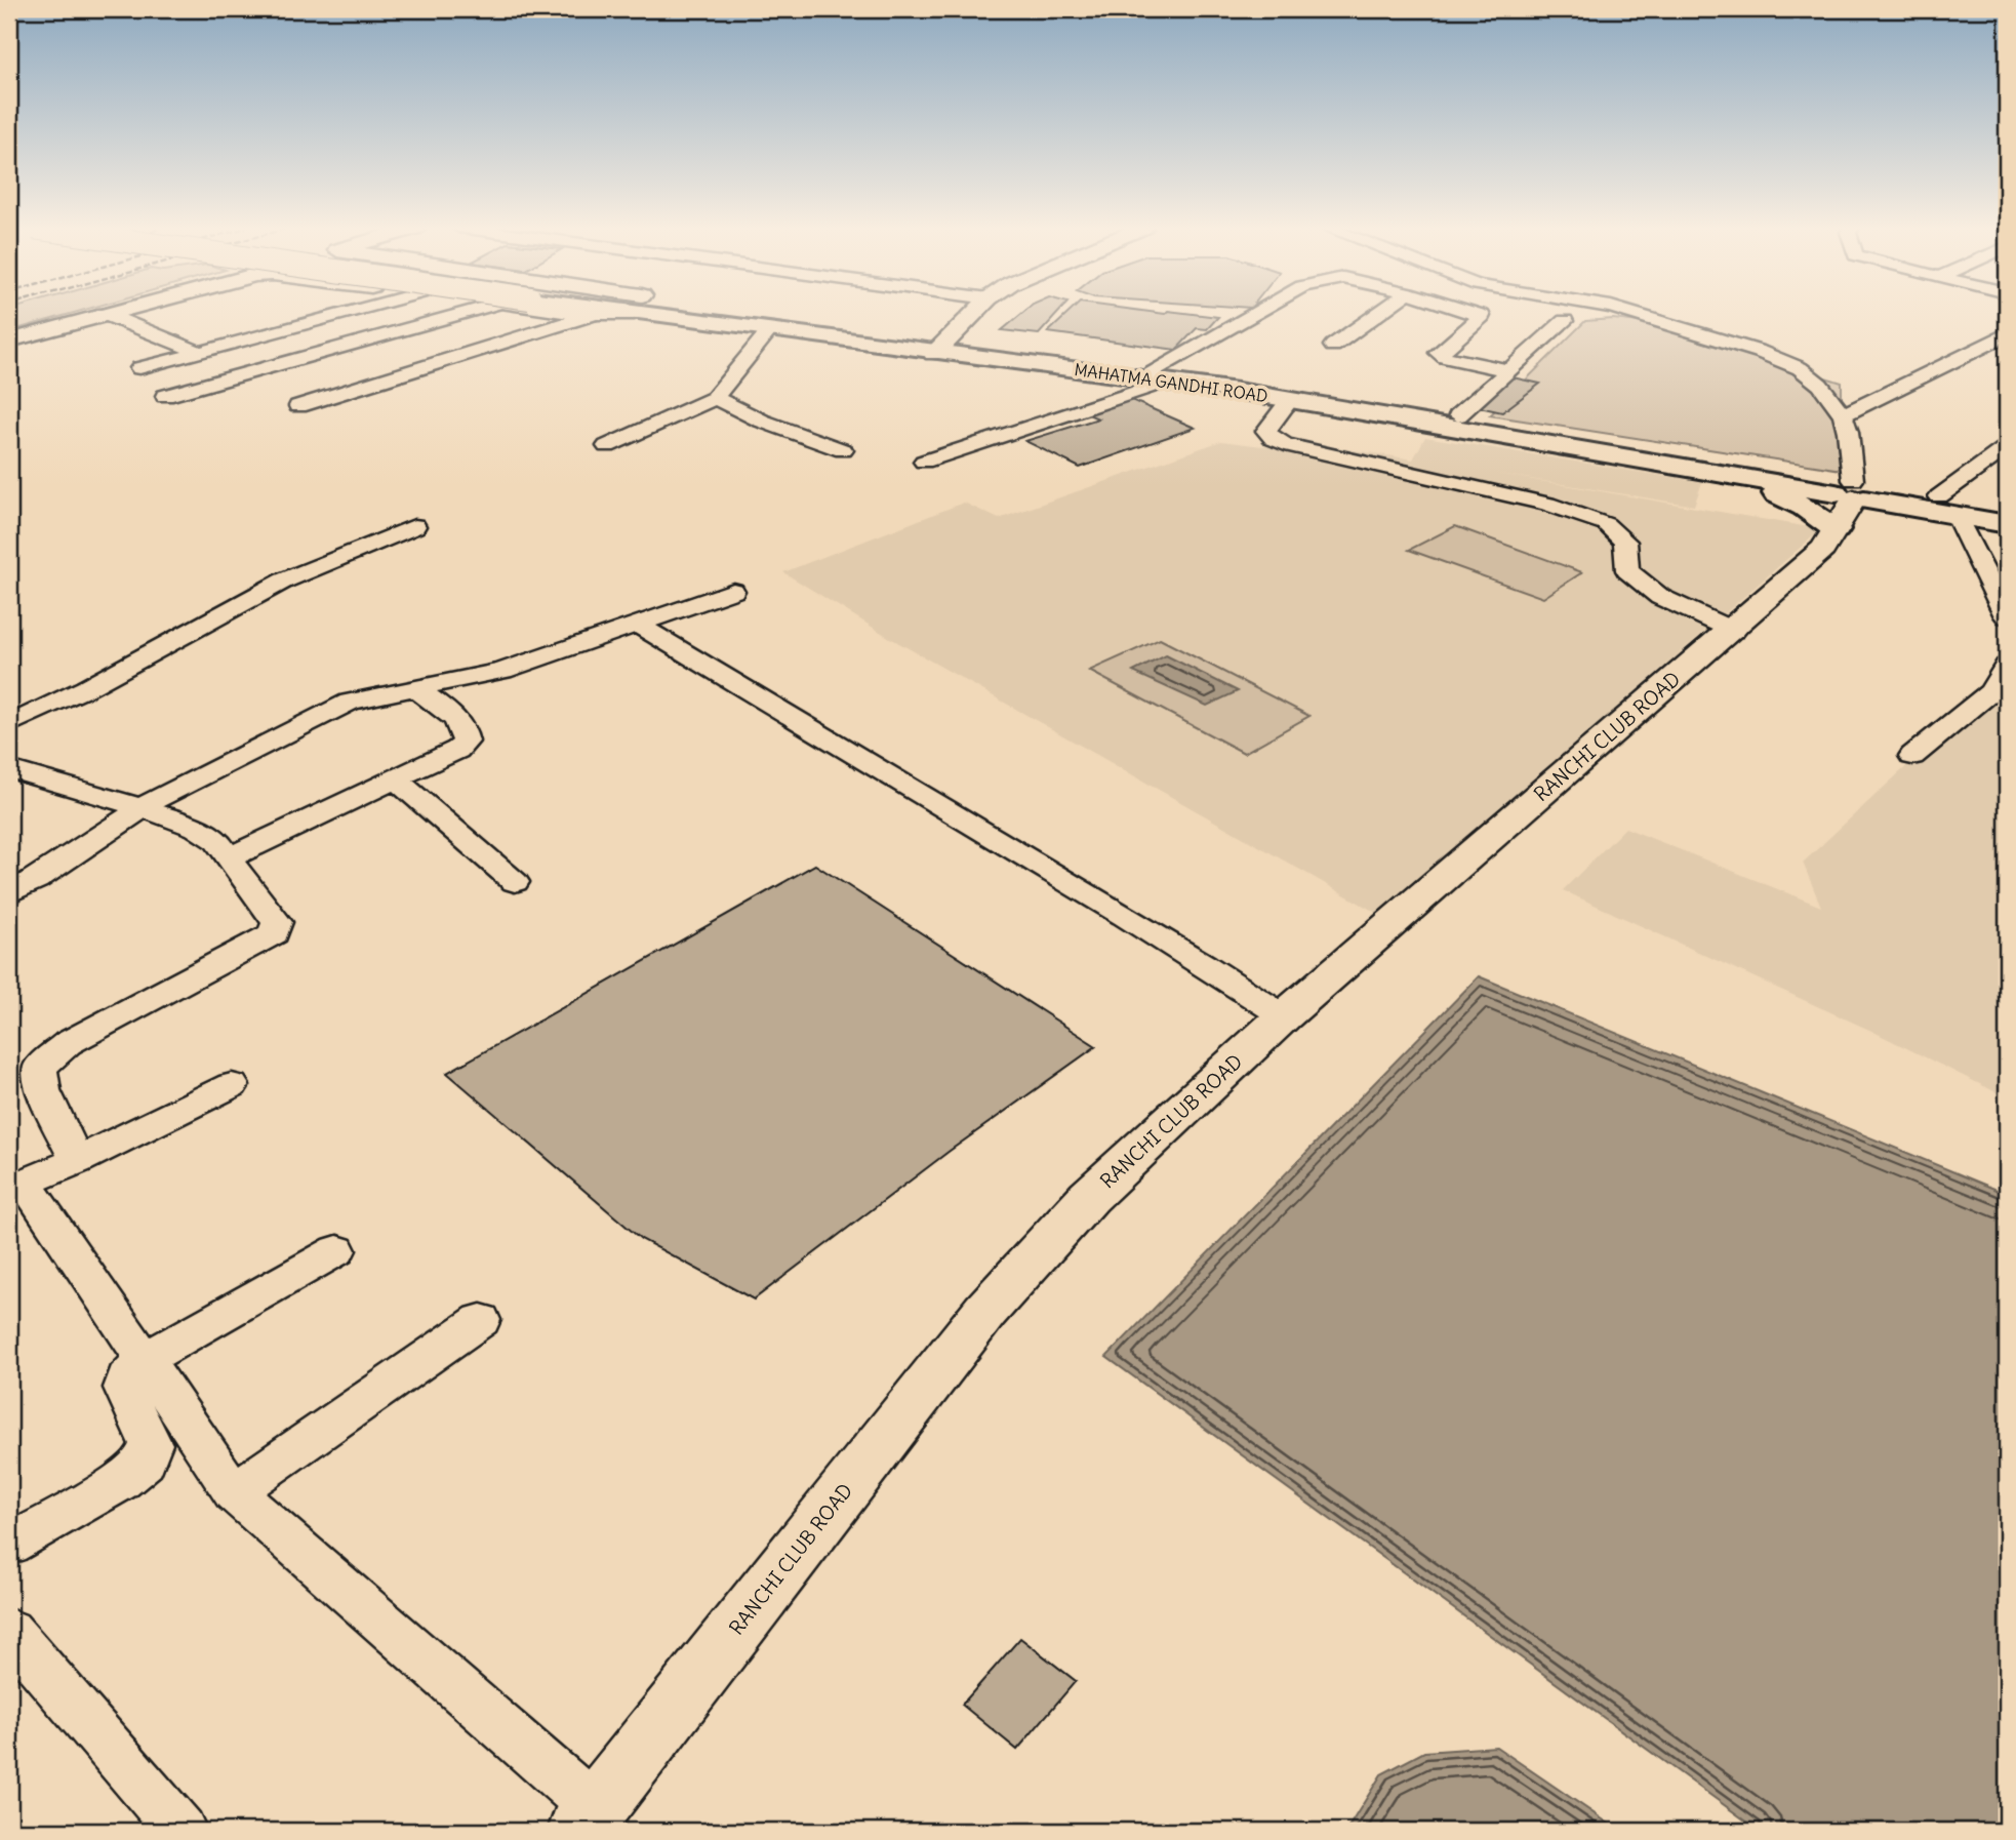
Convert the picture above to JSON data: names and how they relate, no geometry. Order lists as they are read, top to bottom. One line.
{"streets":{"main road":["MAHATMA GANDHI ROAD"],"street":["RANCHI CLUB ROAD"]},"crossings":[["MAHATMA GANDHI ROAD","RANCHI CLUB ROAD"]]}
